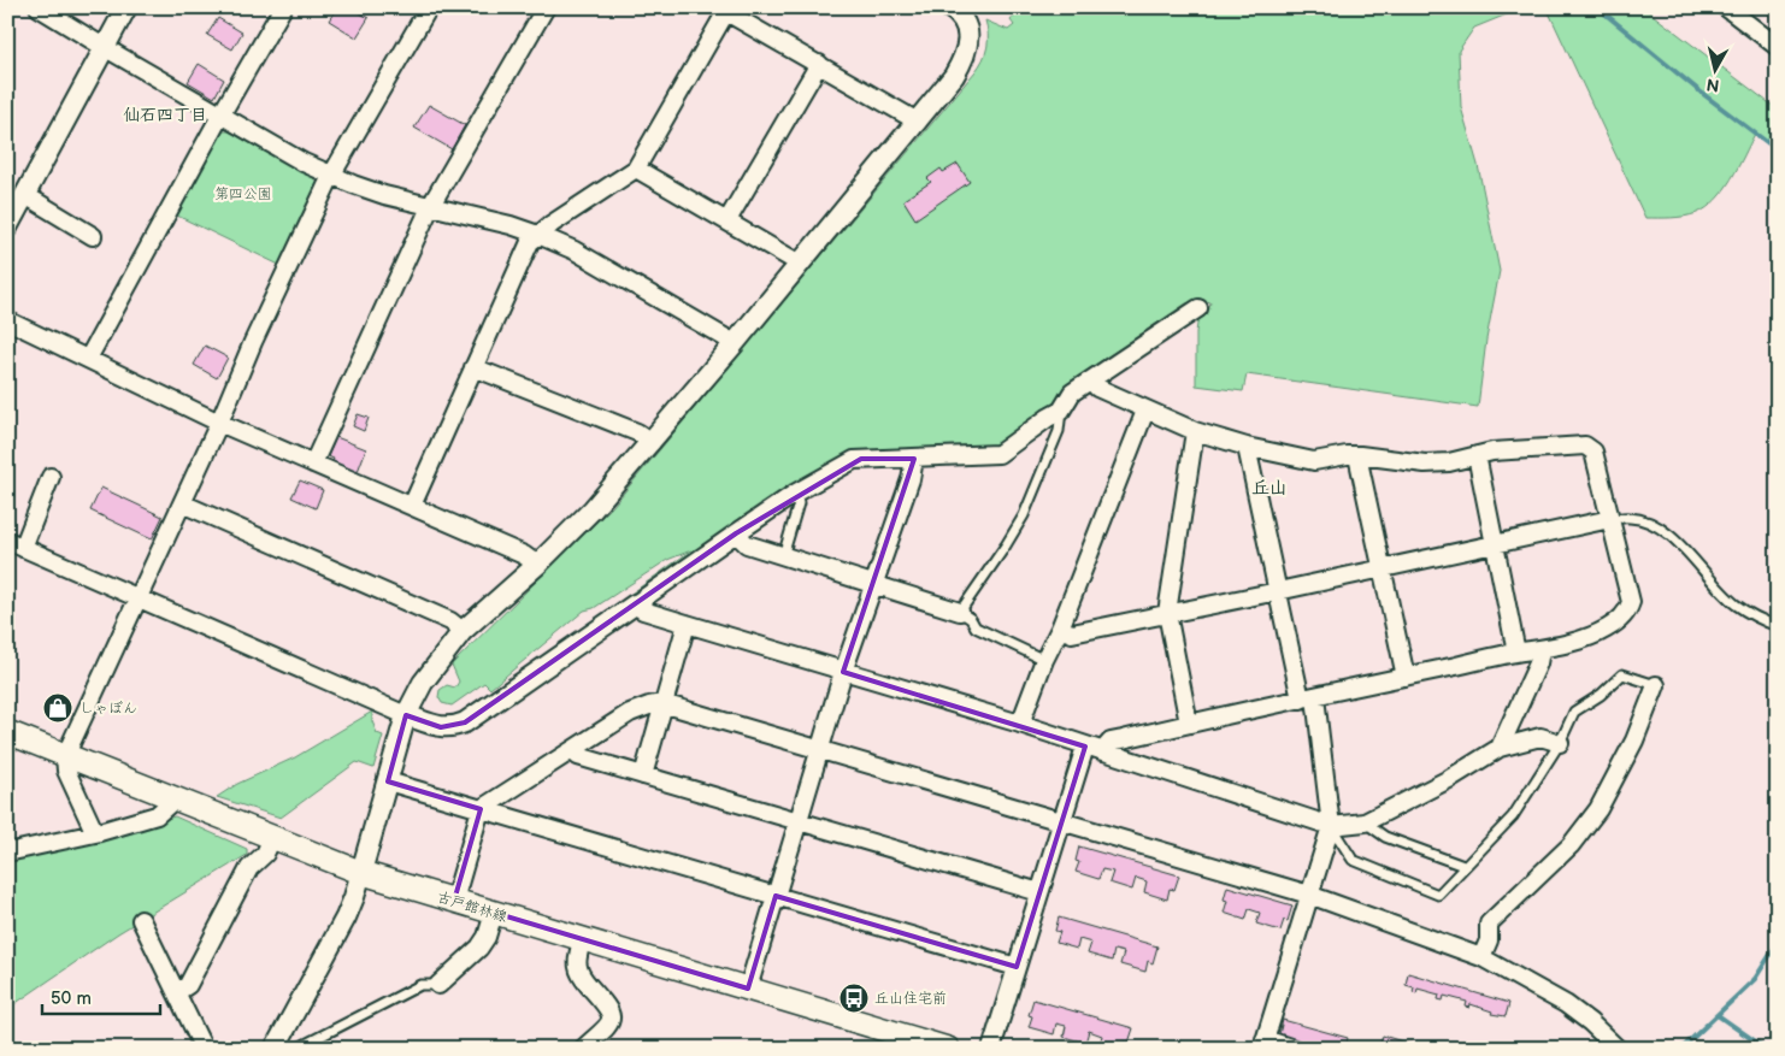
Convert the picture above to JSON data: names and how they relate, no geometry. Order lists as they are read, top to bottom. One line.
{"streets":{"main road":["古戸館林線"]},"districts":["仙石四丁目","丘山"],"parks":["第四公園"],"places":{"shop":["しゃぼん"],"bus stop":["丘山住宅前"]},"scale_bar":"50 m","north":"bottom"}
